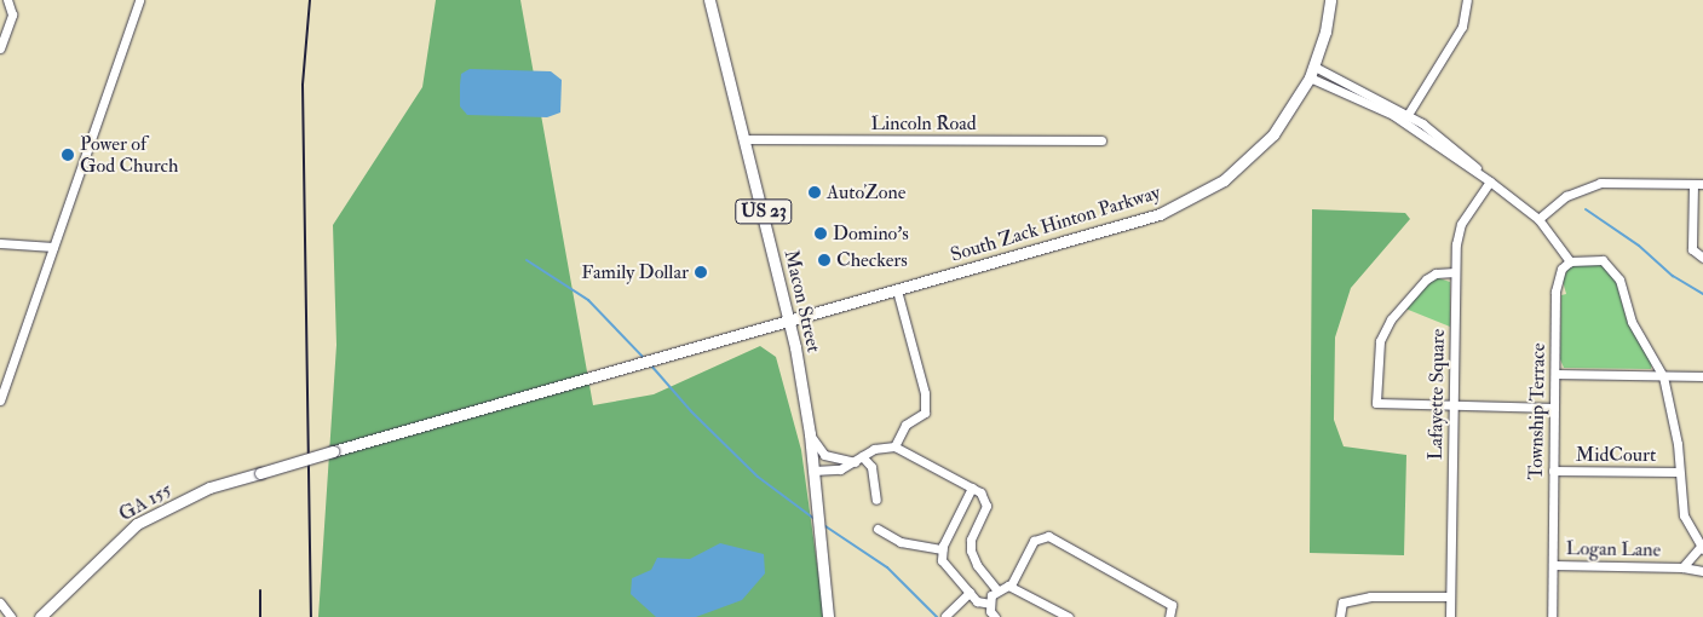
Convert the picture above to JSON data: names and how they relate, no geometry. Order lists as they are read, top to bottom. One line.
{"streets":{"main road":["US 23","South Zack Hinton Parkway","Macon Street","GA 155"],"street":["Lincoln Road","Lafayette Square","Township Terrace","MidCourt","Logan Lane"]},"crossings":[["Lincoln Road","Macon Street"],["South Zack Hinton Parkway","Macon Street"],["South Zack Hinton Parkway","GA 155"],["Macon Street","GA 155"],["Township Terrace","MidCourt"],["Township Terrace","Logan Lane"]],"places":["Power of God Church","AutoZone","Domino's","Checkers","Family Dollar"]}
